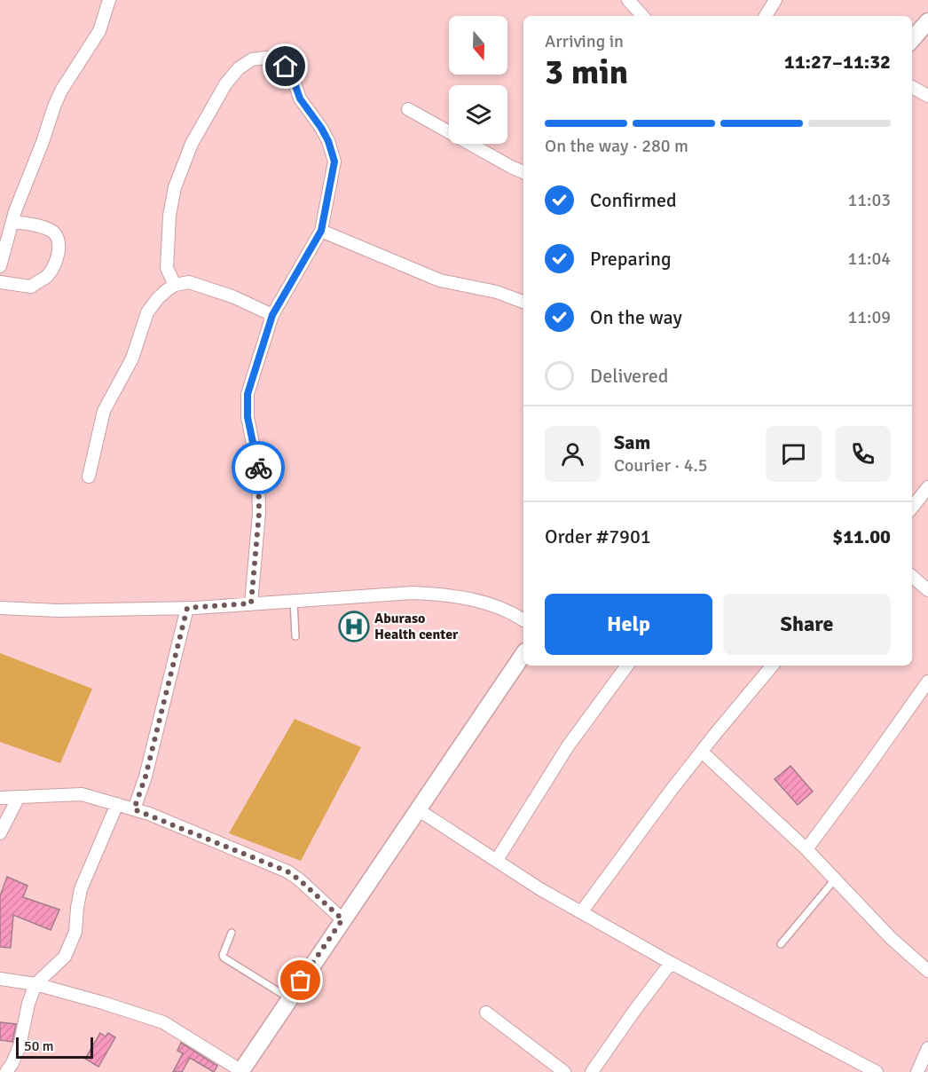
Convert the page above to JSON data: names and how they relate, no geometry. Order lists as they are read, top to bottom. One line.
{"places":{"hospital":["Aburaso Health center"]},"scale_bar":"50 m","north":"bottom","page":{"heading":["3 min","Arriving in","11:27–11:32"],"panel":["Sam","Courier · 4.5","Order #7901","$11.00"],"bar":"On the way · 280 m","list":[["Confirmed","11:03"],["Preparing","11:04"],["On the way","11:09"],"Delivered"],"buttons":["Help","Share"],"scale":"50 m"}}
